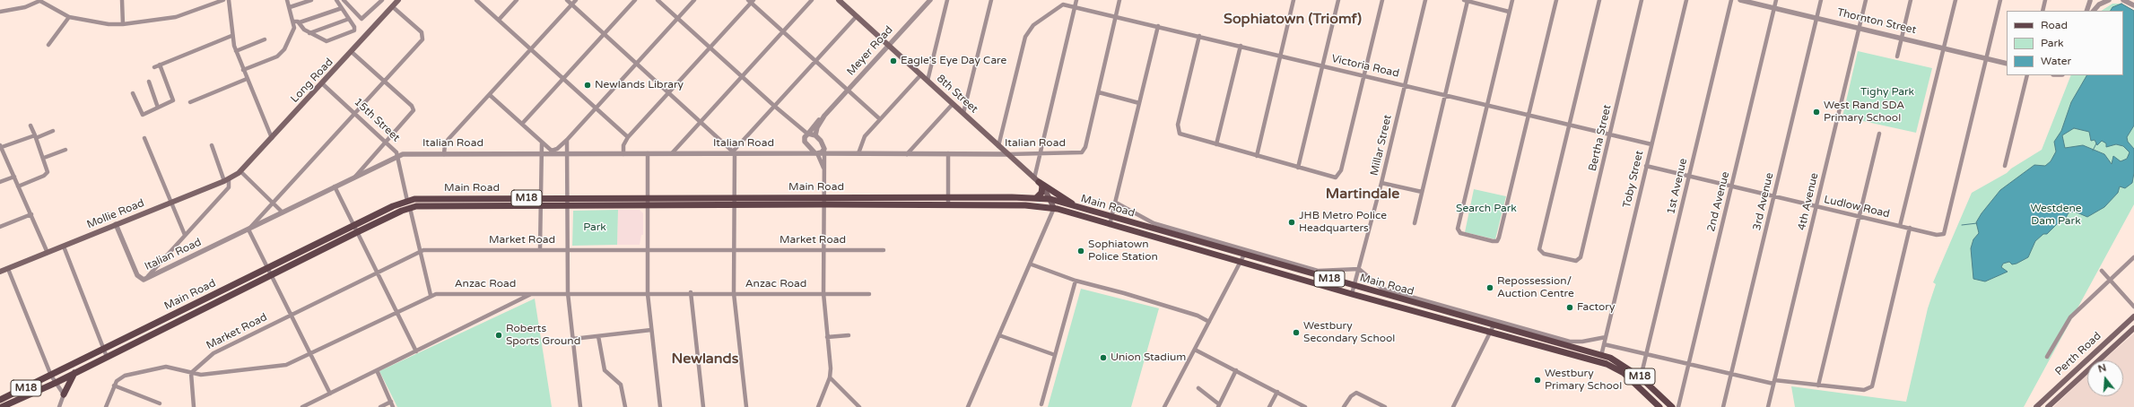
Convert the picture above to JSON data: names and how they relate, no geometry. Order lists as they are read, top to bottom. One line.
{"streets":{"main road":["Long Road","8th Street","Main Road","M18","Mollie Road","Perth Road"],"street":["Thornton Street","Meyer Road","Victoria Road","15th Street","Bertha Street","Italian Road","Millar Street","Toby Street","1st Avenue","2nd Avenue","3rd Avenue","4th Avenue","Ludlow Road","Market Road","Anzac Road"]},"crossings":[["Thornton Street","2nd Avenue"],["Thornton Street","3rd Avenue"],["Thornton Street","4th Avenue"],["Thornton Street","Ludlow Road"],["Meyer Road","8th Street"],["Victoria Road","8th Street"],["Victoria Road","Bertha Street"],["Victoria Road","Millar Street"],["Victoria Road","Toby Street"],["Long Road","15th Street"],["Long Road","Mollie Road"],["8th Street","Italian Road"],["8th Street","Main Road"],["15th Street","Italian Road"],["15th Street","Main Road"],["Millar Street","Main Road"],["Toby Street","Main Road"],["Toby Street","M18"],["Toby Street","Ludlow Road"],["1st Avenue","M18"],["1st Avenue","Ludlow Road"],["Main Road","M18"],["2nd Avenue","Ludlow Road"],["3rd Avenue","Ludlow Road"],["4th Avenue","Ludlow Road"],["Market Road","Anzac Road"]],"districts":["Sophiatown (Triomf)","Martindale","Newlands"],"parks":["Tighy Park","Search Park","Westdene Dam Park","Park"],"places":["Eagle's Eye Day Care","Newlands Library","West Rand SDA Primary School","JHB Metro Police Headquarters","Sophiatown Police Station","Repossession/ Auction Centre","Factory","Westbury Secondary School","Roberts Sports Ground","Union Stadium","Westbury Primary School"],"legend":["Road","Park","Water"],"north":"top"}
